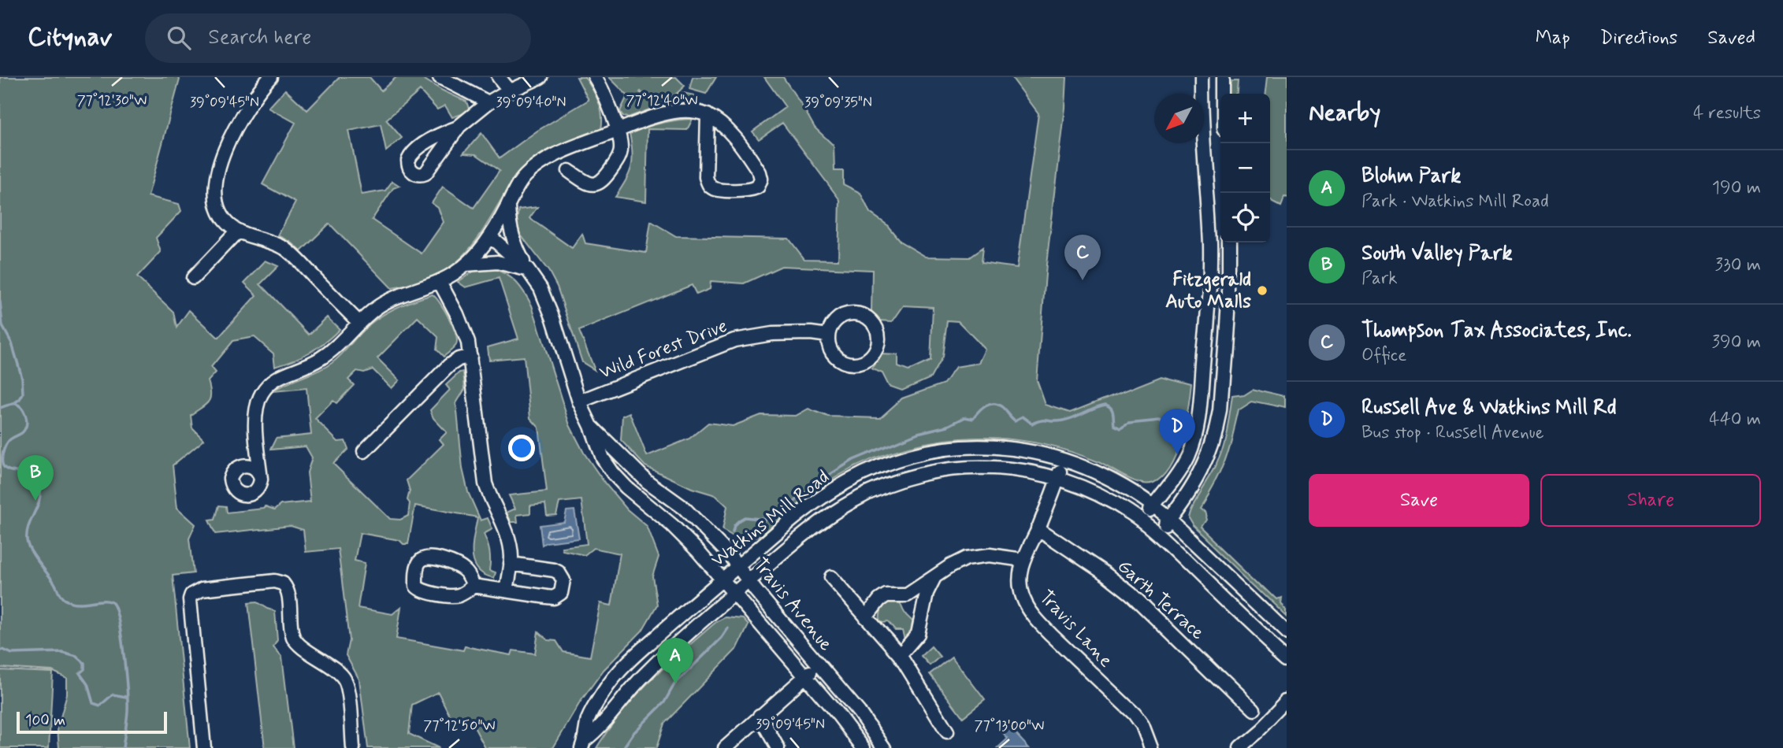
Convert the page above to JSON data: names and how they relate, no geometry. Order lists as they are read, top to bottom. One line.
{"streets":{"street":["Wild Forest Drive","Watkins Mill Road","Garth Terrace","Travis Avenue","Travis Lane"]},"crossings":[["Wild Forest Drive","Travis Avenue"],["Watkins Mill Road","Travis Avenue"],["Watkins Mill Road","Travis Lane"],["Garth Terrace","Travis Lane"]],"places":["Fitzgerald Auto Malls"],"scale_bar":"100 m","north":"bottom left","page":{"header":"Citynav","search":"Search here","nav":["Map","Directions","Saved"],"heading":["Nearby","4 results"],"map_buttons":["+","−"],"list":[{"mark":"A","name":"Blohm Park","note":"Park · Watkins Mill Road","value":"190 m"},{"mark":"B","name":"South Valley Park","note":"Park","value":"330 m"},{"mark":"C","name":"Thompson Tax Associates, Inc.","note":"Office","value":"390 m"},{"mark":"D","name":"Russell Ave & Watkins Mill Rd","note":"Bus stop · Russell Avenue","value":"440 m"}],"pins":["C","D","B","A"],"buttons":["Save","Share"],"scale":"100 m"},"coordinates":["77°12'30\"W","77°12'40\"W","39°09'45\"N","39°09'40\"N","39°09'35\"N","77°12'50\"W","77°13'00\"W"]}
